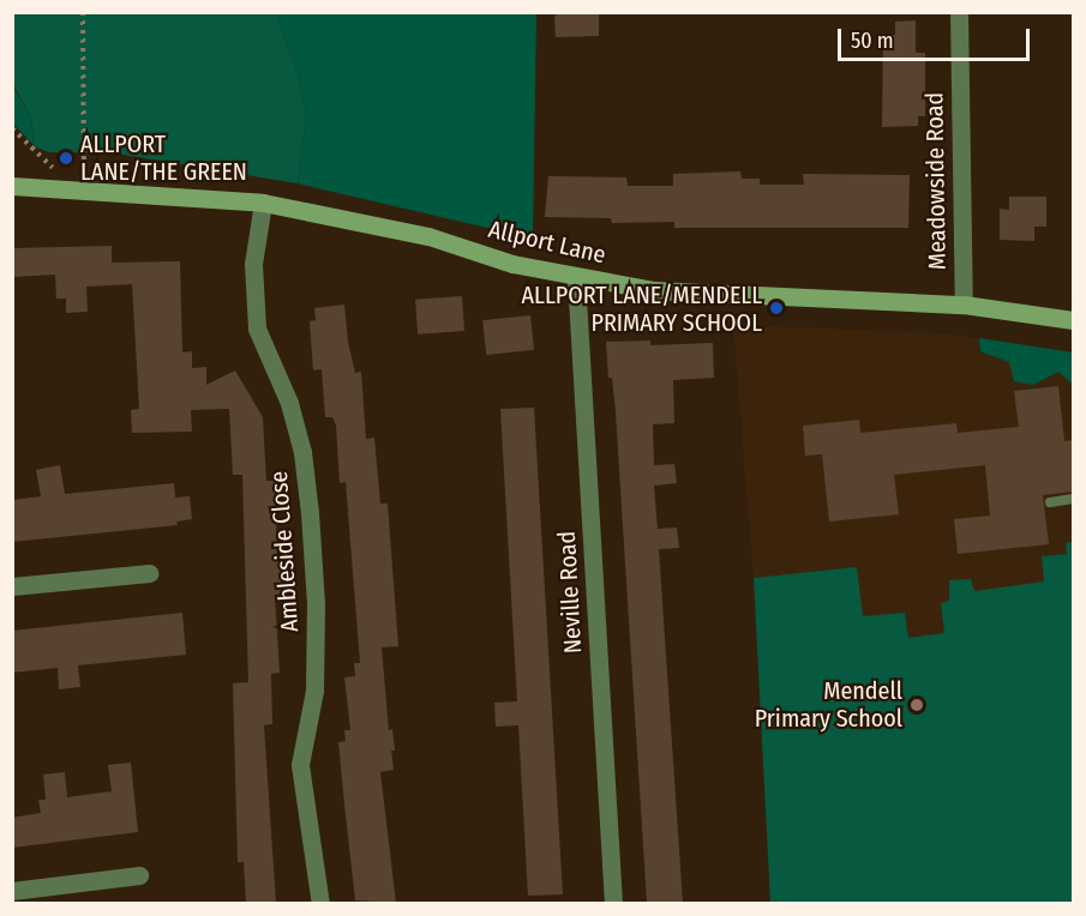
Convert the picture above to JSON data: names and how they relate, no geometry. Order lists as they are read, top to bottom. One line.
{"streets":{"street":["Meadowside Road","Allport Lane","Ambleside Close","Neville Road"]},"crossings":[["Meadowside Road","Allport Lane"],["Allport Lane","Ambleside Close"],["Allport Lane","Neville Road"]],"places":["ALLPORT LANE/THE GREEN","ALLPORT LANE/MENDELL PRIMARY SCHOOL","Mendell Primary School"],"scale_bar":"50 m"}
